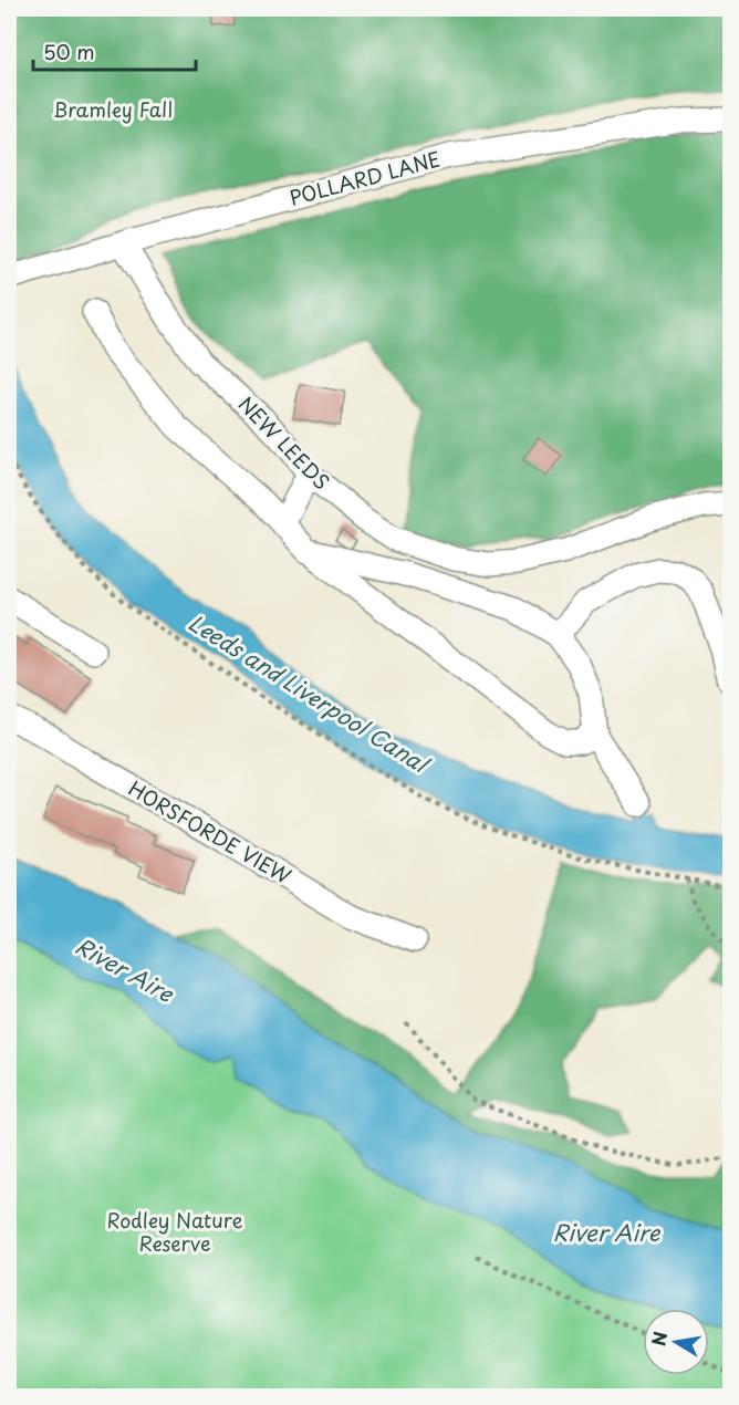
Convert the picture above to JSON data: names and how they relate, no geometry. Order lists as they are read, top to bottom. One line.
{"streets":{"street":["POLLARD LANE","NEW LEEDS","HORSFORDE VIEW"]},"crossings":[["POLLARD LANE","NEW LEEDS"]],"water":["Leeds and Liverpool Canal","River Aire"],"parks":["Bramley Fall","Rodley Nature Reserve"],"scale_bar":"50 m","north":"left"}
